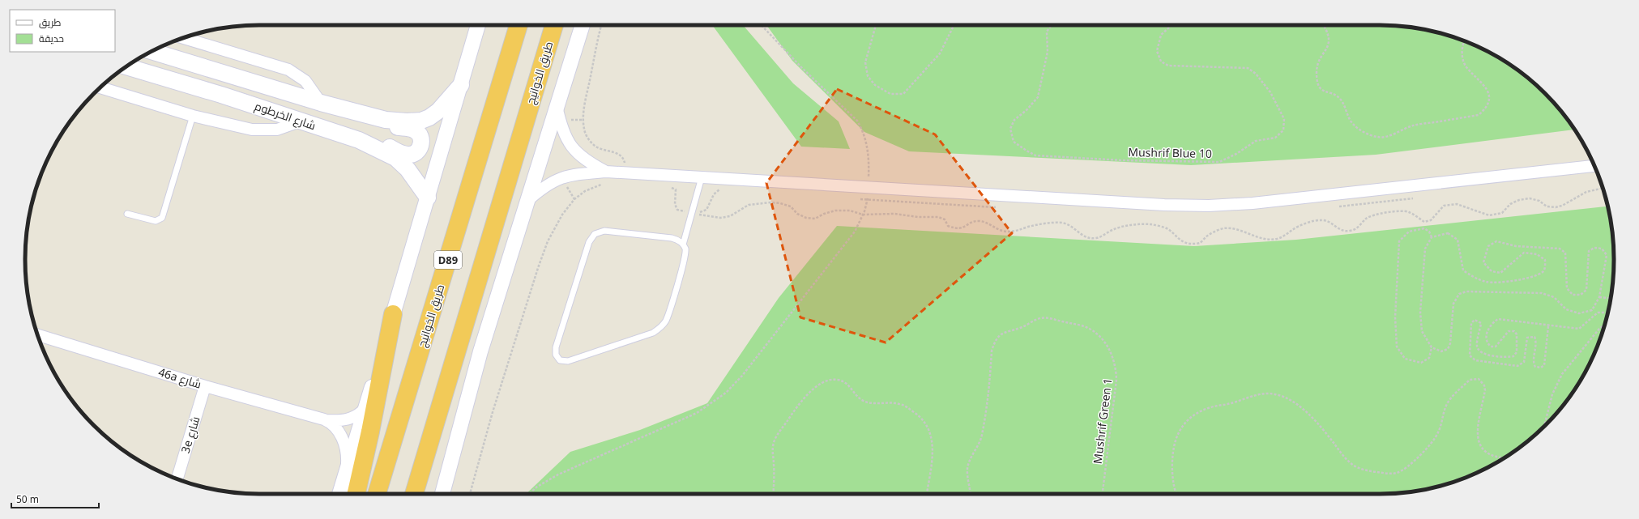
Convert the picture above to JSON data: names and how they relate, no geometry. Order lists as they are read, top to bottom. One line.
{"streets":{"highway":["طريق الخوانيج","D89"],"main road":["شارع الخرطوم"],"street":["46a شارع","3e شارع"],"path":["Mushrif Blue 10","Mushrif Green 1"]},"crossings":[["شارع الخرطوم","46a شارع"],["46a شارع","3e شارع"]],"legend":["طريق","حديقة"],"scale_bar":"50 m"}
